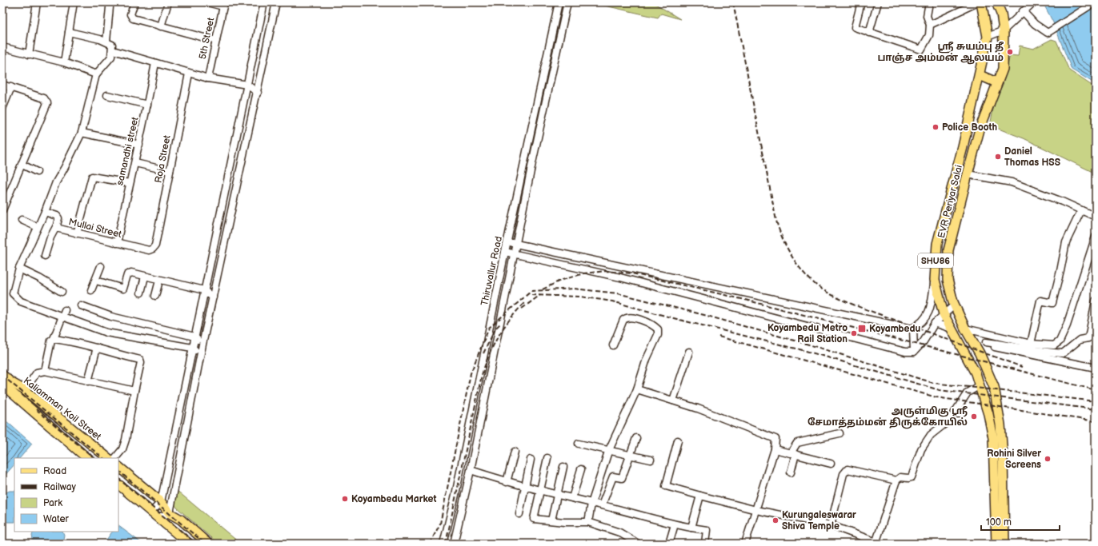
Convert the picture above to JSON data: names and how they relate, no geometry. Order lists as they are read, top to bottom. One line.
{"streets":{"main road":["EVR Periyar Salai","SHU86","Kaliamman Koil Street"],"street":["5th Street","samandhi street","Roja Street","Mullai Street","Thiruvallur Road"]},"crossings":[["samandhi street","Mullai Street"],["Roja Street","Mullai Street"],["EVR Periyar Salai","SHU86"]],"places":{"other":["ஶ்ரீ சுயம்பு தீ பாஞ்ச அம்மன் ஆலயம்","Police Booth","Daniel Thomas HSS","Koyambedu Metro Rail Station","அருள்மிகு ஸ்ரீ சேமாத்தம்மன் திருக்கோயில்","Rohini Silver Screens","Koyambedu Market","Kurungaleswarar Shiva Temple"],"transit":["Koyambedu"]},"legend":["Road","Railway","Park","Water"],"scale_bar":"100 m"}
